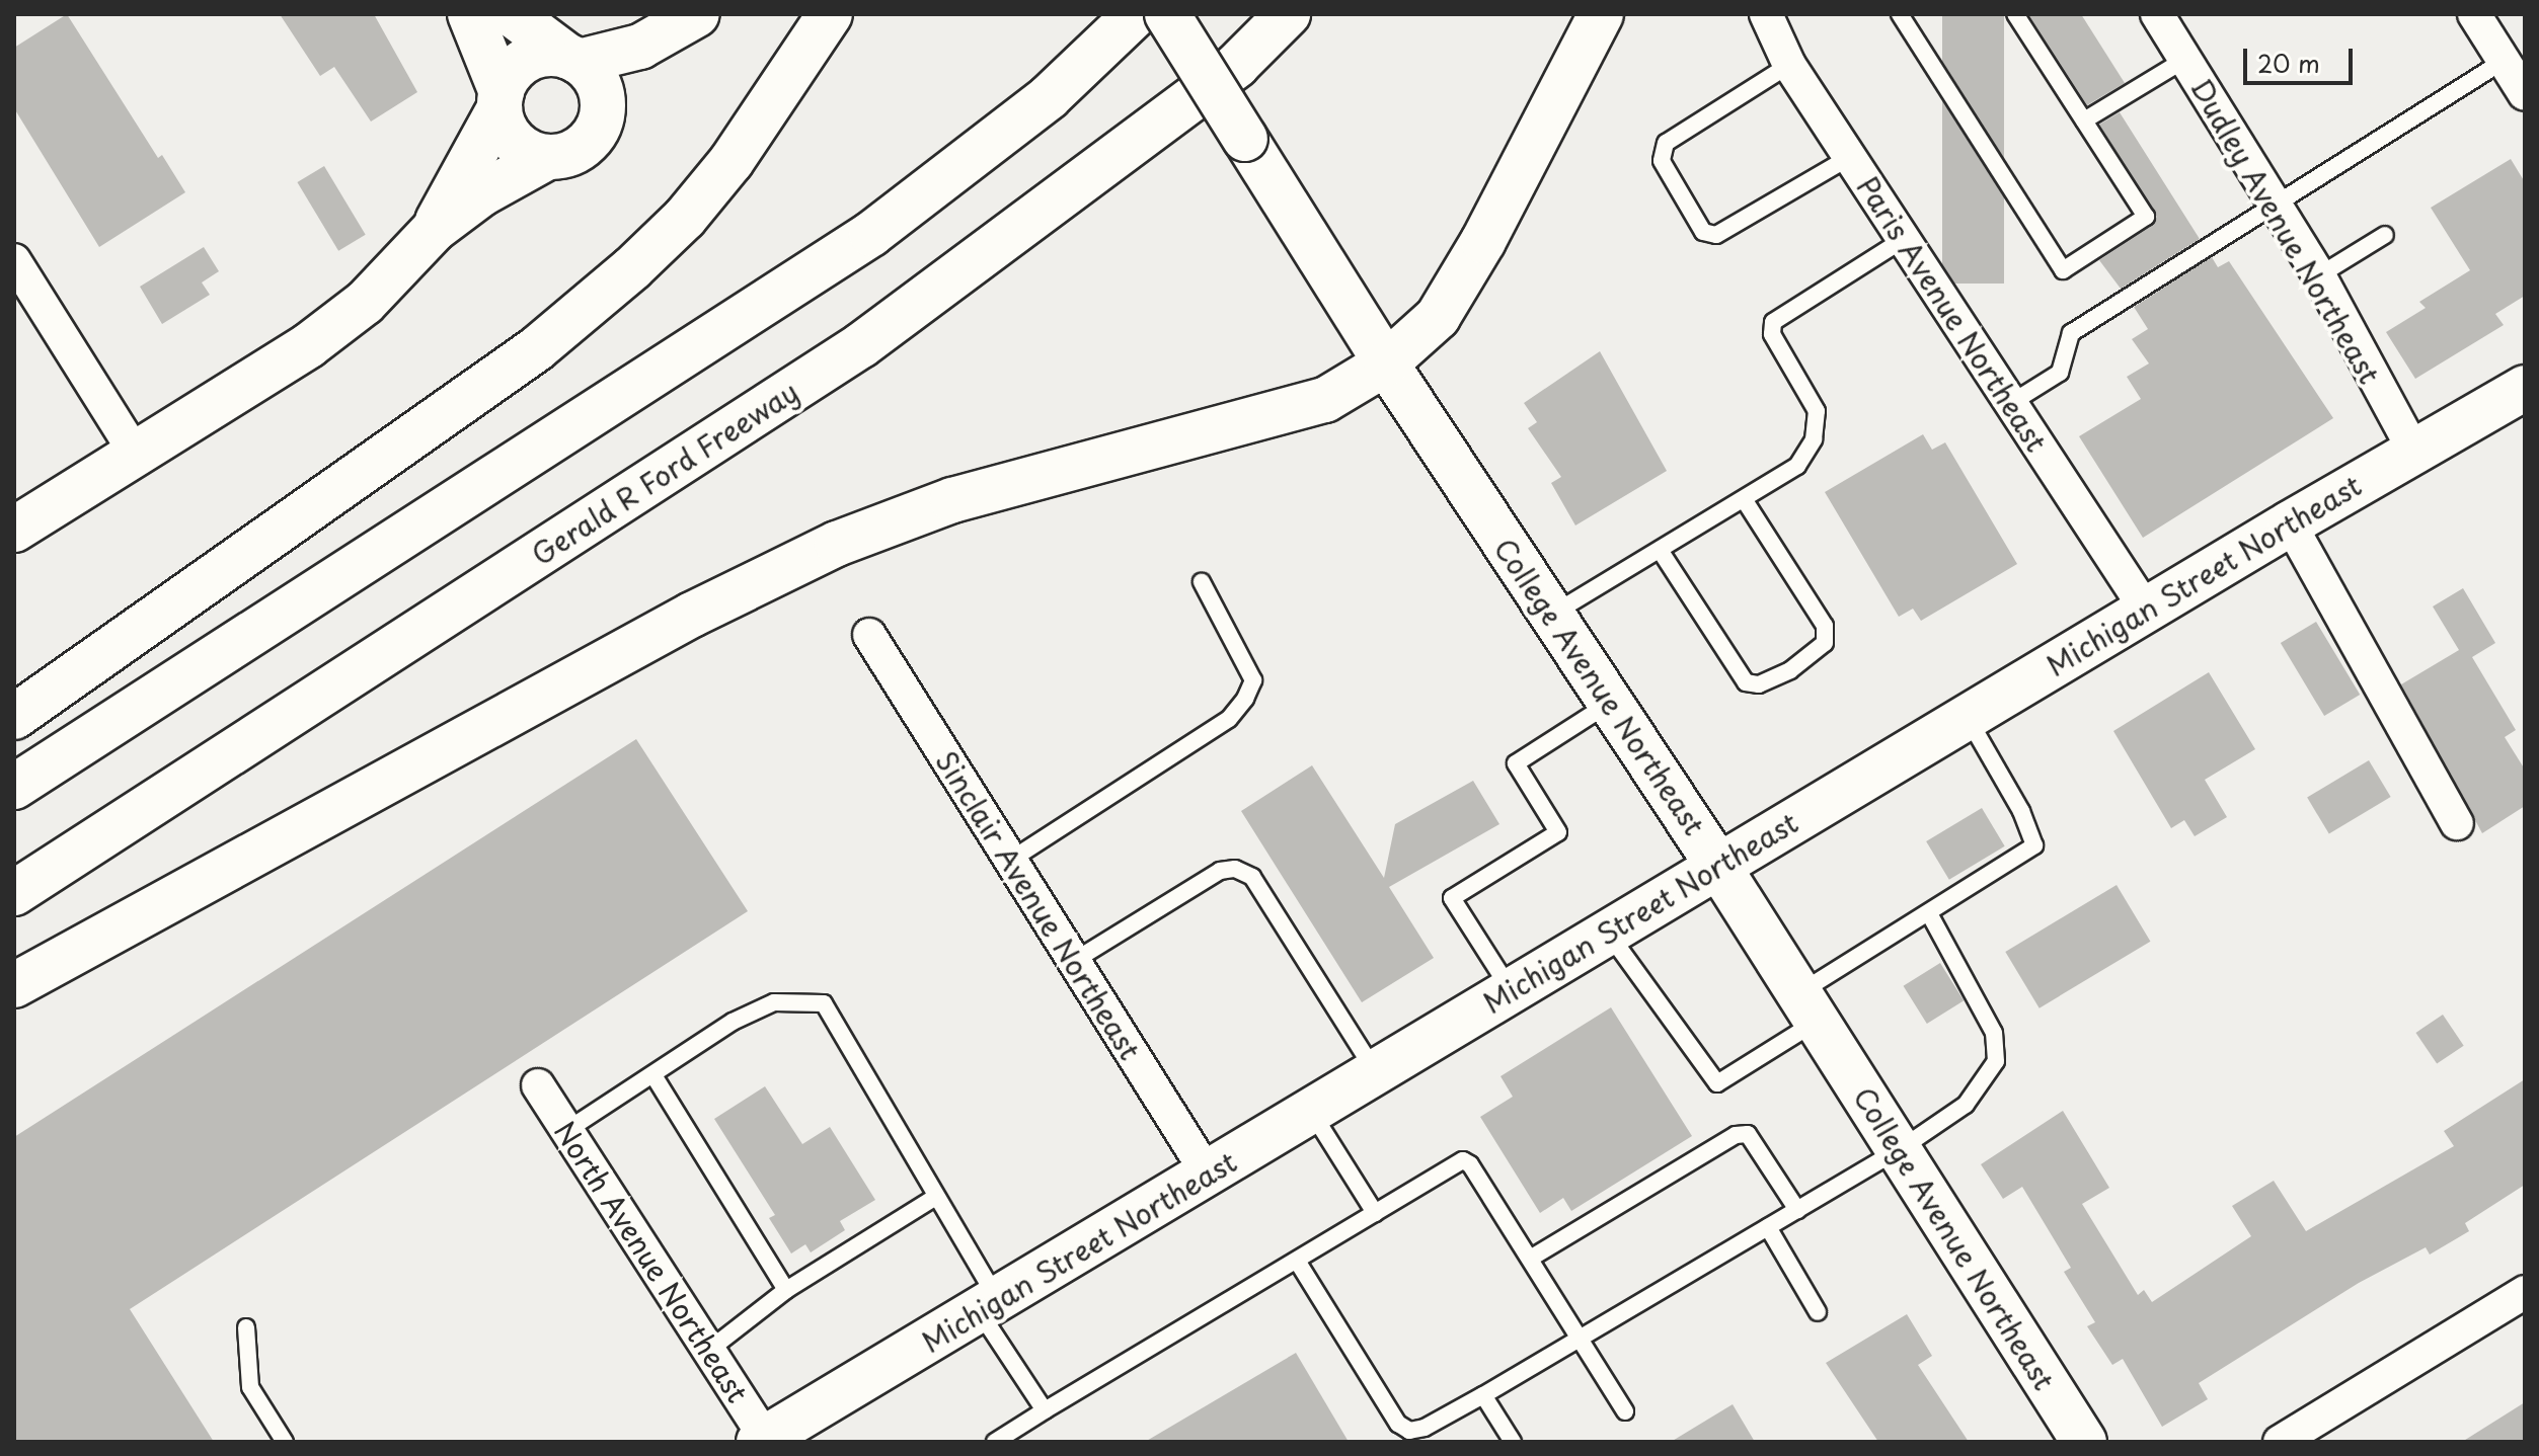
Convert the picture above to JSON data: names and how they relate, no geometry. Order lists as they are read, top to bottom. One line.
{"streets":{"main road":["Gerald R Ford Freeway","Michigan Street Northeast","College Avenue Northeast"],"street":["Dudley Avenue Northeast","Paris Avenue Northeast","Sinclair Avenue Northeast","North Avenue Northeast"]},"crossings":[["Dudley Avenue Northeast","Michigan Street Northeast"],["Paris Avenue Northeast","Michigan Street Northeast"],["Michigan Street Northeast","College Avenue Northeast"],["Michigan Street Northeast","Sinclair Avenue Northeast"],["Michigan Street Northeast","North Avenue Northeast"]],"scale_bar":"20 m"}
